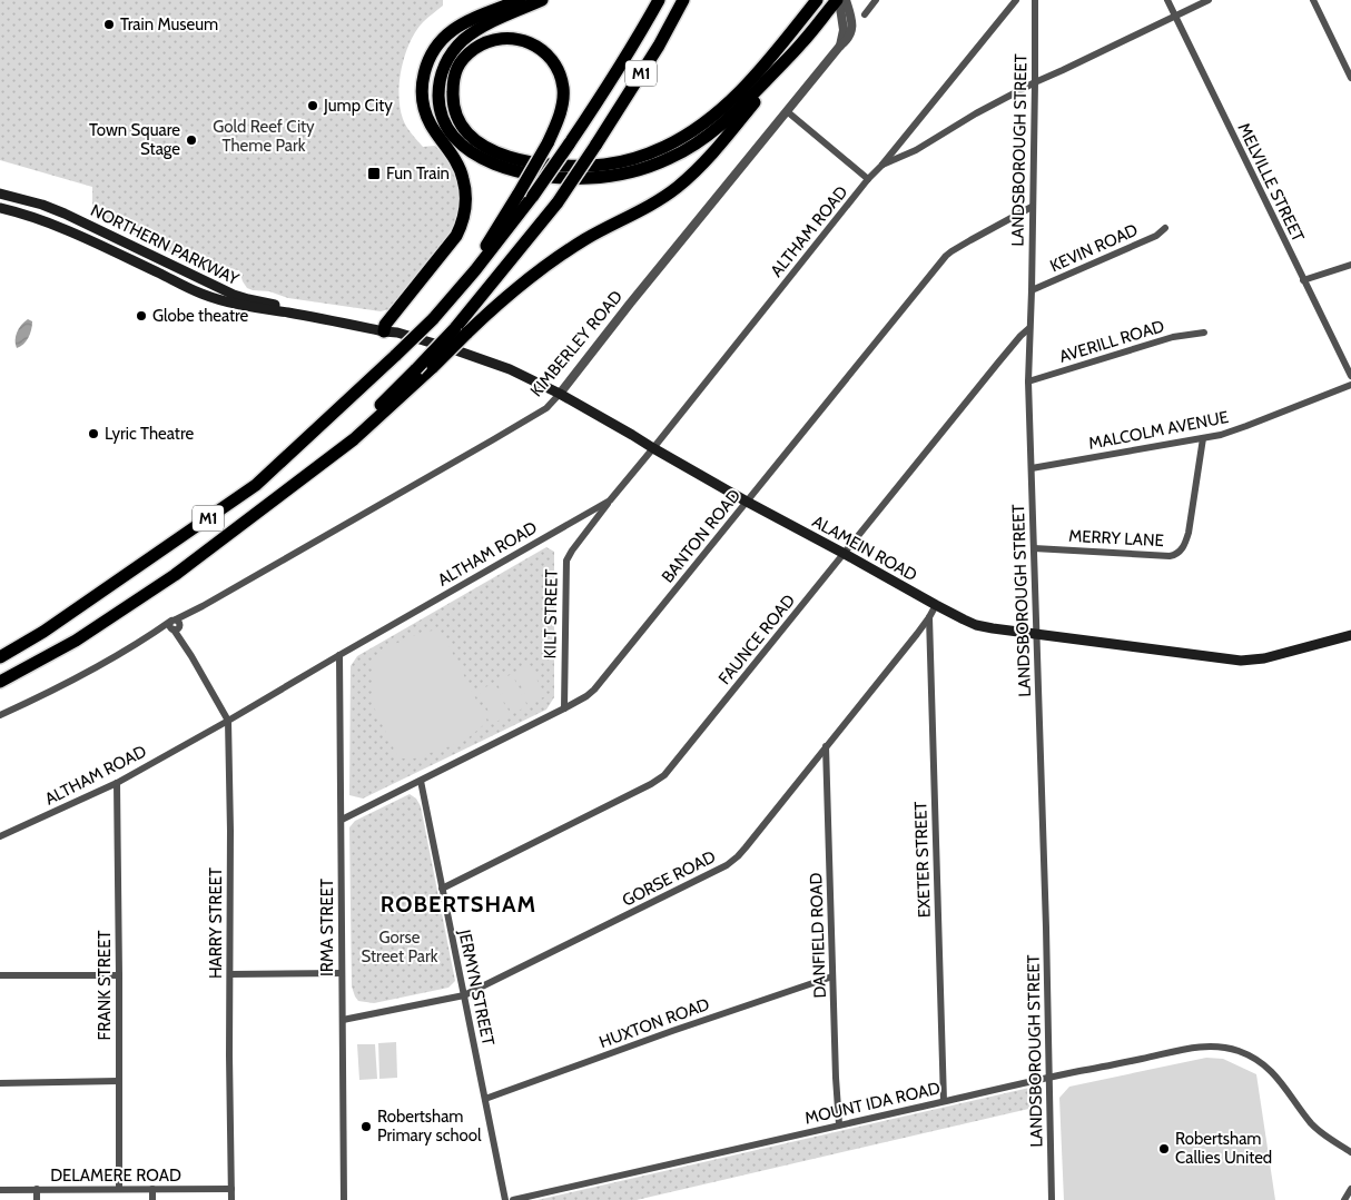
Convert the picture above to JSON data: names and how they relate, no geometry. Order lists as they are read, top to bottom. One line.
{"streets":{"highway":["M1"],"main road":["NORTHERN PARKWAY","ALAMEIN ROAD"],"street":["LANDSBOROUGH STREET","MELVILLE STREET","ALTHAM ROAD","KEVIN ROAD","AVERILL ROAD","KIMBERLEY ROAD","MALCOLM AVENUE","BANTON ROAD","MERRY LANE","KILT STREET","FAUNCE ROAD","EXETER STREET","GORSE ROAD","HARRY STREET","IRMA STREET","DANFIELD ROAD","FRANK STREET","JERMYN STREET","HUXTON ROAD","MOUNT IDA ROAD","DELAMERE ROAD"]},"crossings":[["LANDSBOROUGH STREET","ALTHAM ROAD"],["LANDSBOROUGH STREET","KEVIN ROAD"],["LANDSBOROUGH STREET","AVERILL ROAD"],["LANDSBOROUGH STREET","MALCOLM AVENUE"],["LANDSBOROUGH STREET","BANTON ROAD"],["LANDSBOROUGH STREET","MERRY LANE"],["LANDSBOROUGH STREET","ALAMEIN ROAD"],["LANDSBOROUGH STREET","FAUNCE ROAD"],["LANDSBOROUGH STREET","MOUNT IDA ROAD"],["MELVILLE STREET","ALTHAM ROAD"],["ALTHAM ROAD","ALAMEIN ROAD"],["ALTHAM ROAD","KILT STREET"],["ALTHAM ROAD","HARRY STREET"],["ALTHAM ROAD","IRMA STREET"],["ALTHAM ROAD","FRANK STREET"],["NORTHERN PARKWAY","ALAMEIN ROAD"],["KIMBERLEY ROAD","ALAMEIN ROAD"],["KIMBERLEY ROAD","HARRY STREET"],["MALCOLM AVENUE","MERRY LANE"],["BANTON ROAD","ALAMEIN ROAD"],["BANTON ROAD","KILT STREET"],["BANTON ROAD","IRMA STREET"],["BANTON ROAD","JERMYN STREET"],["ALAMEIN ROAD","FAUNCE ROAD"],["ALAMEIN ROAD","GORSE ROAD"],["FAUNCE ROAD","JERMYN STREET"],["EXETER STREET","GORSE ROAD"],["EXETER STREET","MOUNT IDA ROAD"],["GORSE ROAD","IRMA STREET"],["GORSE ROAD","DANFIELD ROAD"],["GORSE ROAD","JERMYN STREET"],["HARRY STREET","DELAMERE ROAD"],["DANFIELD ROAD","HUXTON ROAD"],["DANFIELD ROAD","MOUNT IDA ROAD"],["FRANK STREET","DELAMERE ROAD"],["JERMYN STREET","HUXTON ROAD"]],"districts":["ROBERTSHAM"],"parks":["Gold Reef City Theme Park","Gorse Street Park"],"places":{"other":["Train Museum","Jump City","Town Square Stage","Globe theatre","Lyric Theatre","Robertsham Primary school","Robertsham Callies United"],"transit":["Fun Train"]}}
